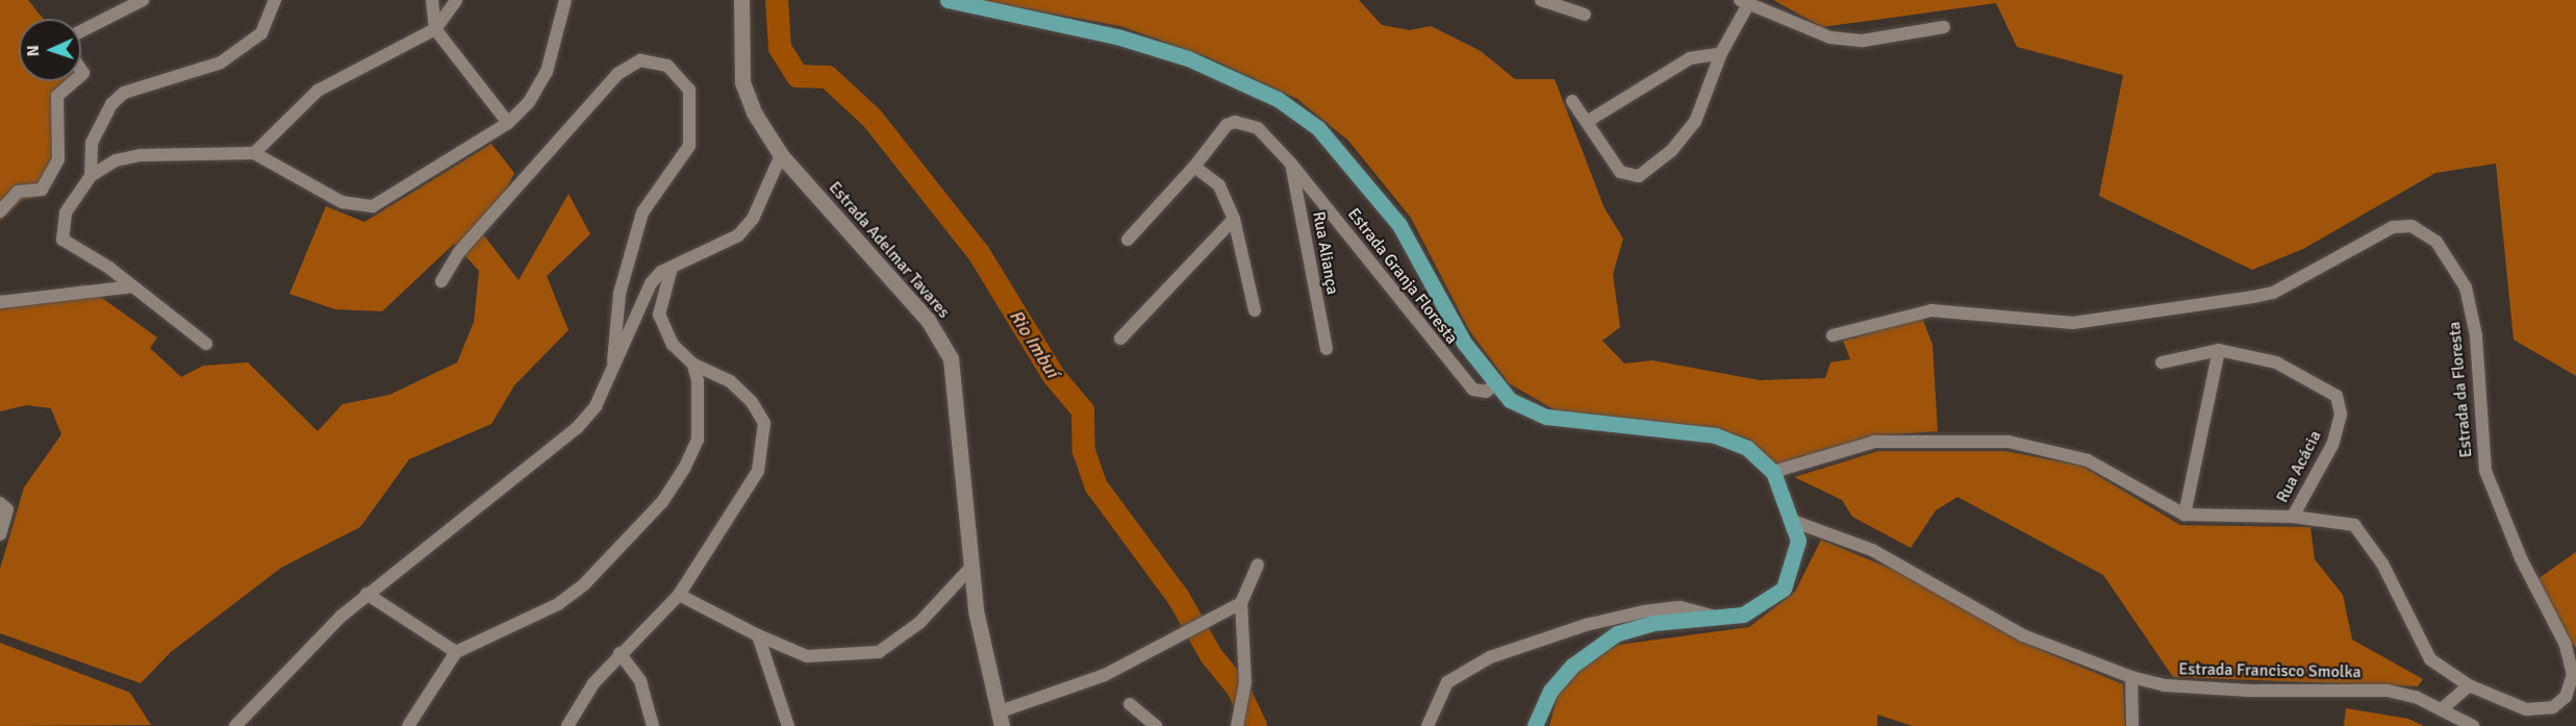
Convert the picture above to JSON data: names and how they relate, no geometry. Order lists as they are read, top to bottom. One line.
{"streets":{"street":["Estrada Adelmar Tavares","Rua Aliança","Estrada Granja Floresta","Estrada da Floresta","Rua Acácia","Estrada Francisco Smolka"]},"crossings":[["Rua Aliança","Estrada Granja Floresta"],["Estrada da Floresta","Rua Acácia"]],"water":["Rio Imbuí"],"north":"left"}
